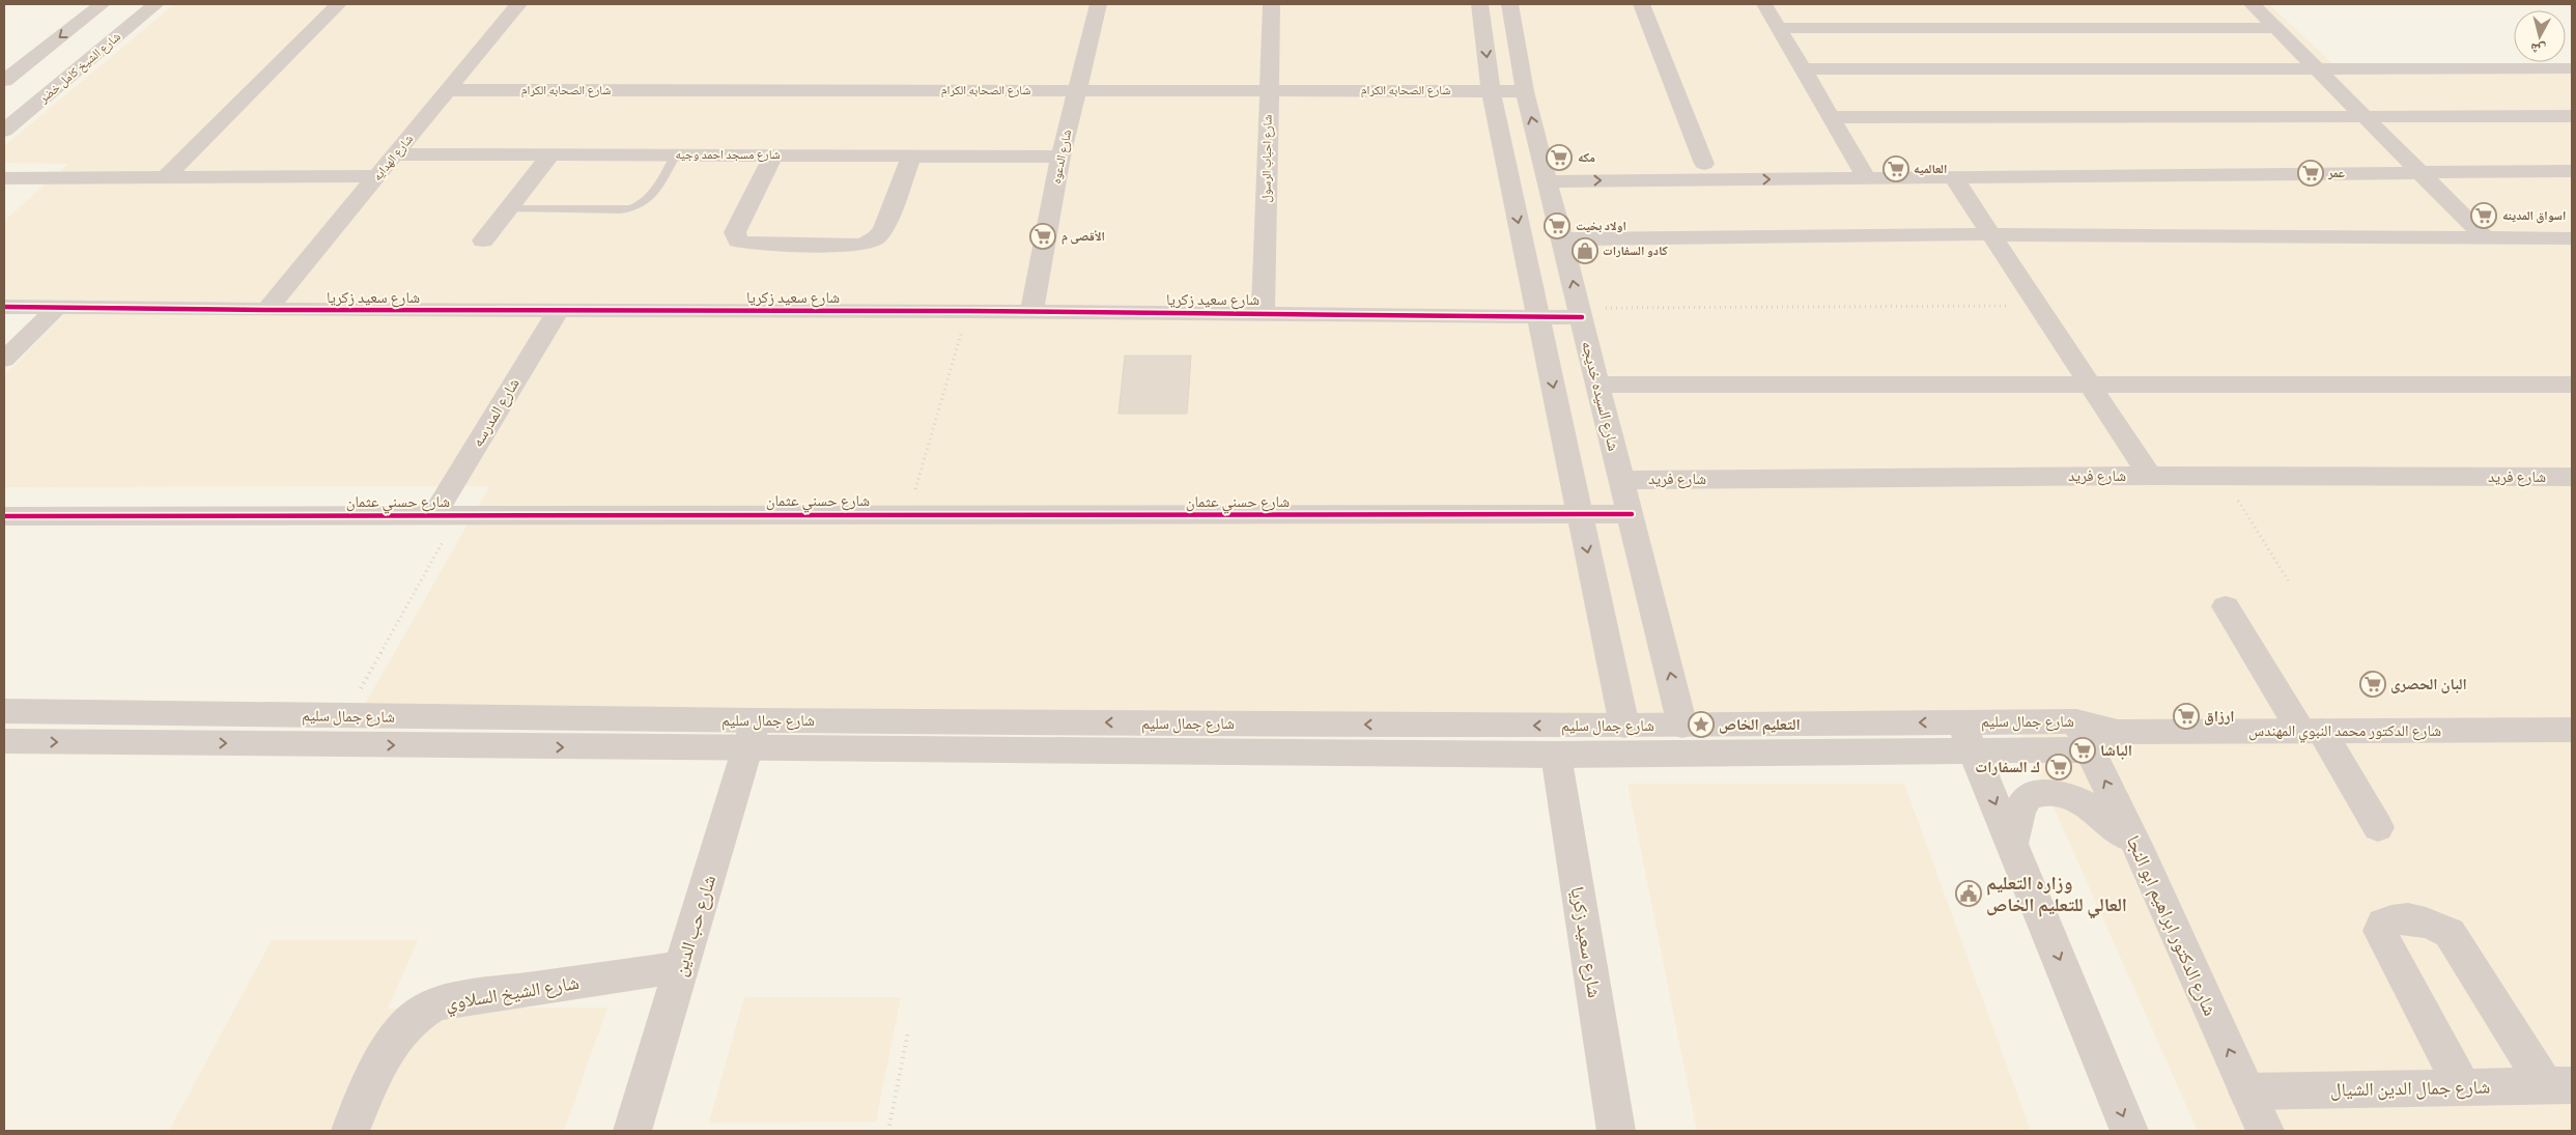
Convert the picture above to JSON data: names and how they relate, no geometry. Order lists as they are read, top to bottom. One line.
{"streets":{"street":["شارع الشيخ كامل خضر","شارع الصحابه الكرام","شارع مسجد احمد وجيه","شارع الدعوه","شارع الهدايه","شارع احباب الرسول","شارع سعيد زكريا","شارع السيده خديجه","شارع المدرسه","شارع فريد","شارع حسني عثمان","شارع جمال سليم","شارع الدكتور محمد النبوي المهندس","شارع حب الدين","شارع الدكتور ابراهيم ابو النجا","شارع الشيخ السلاوي","شارع جمال الدين الشيال"]},"crossings":[["شارع الصحابه الكرام","شارع الدعوه"],["شارع الصحابه الكرام","شارع الهدايه"],["شارع الصحابه الكرام","شارع احباب الرسول"],["شارع الصحابه الكرام","شارع السيده خديجه"],["شارع مسجد احمد وجيه","شارع الدعوه"],["شارع مسجد احمد وجيه","شارع الهدايه"],["شارع الدعوه","شارع سعيد زكريا"],["شارع الهدايه","شارع سعيد زكريا"],["شارع احباب الرسول","شارع سعيد زكريا"],["شارع سعيد زكريا","شارع السيده خديجه"],["شارع سعيد زكريا","شارع المدرسه"],["شارع سعيد زكريا","شارع جمال سليم"],["شارع السيده خديجه","شارع فريد"],["شارع السيده خديجه","شارع حسني عثمان"],["شارع السيده خديجه","شارع جمال سليم"],["شارع المدرسه","شارع حسني عثمان"],["شارع جمال سليم","شارع الدكتور محمد النبوي المهندس"],["شارع جمال سليم","شارع حب الدين"],["شارع جمال سليم","شارع الدكتور ابراهيم ابو النجا"],["شارع الدكتور محمد النبوي المهندس","شارع الدكتور ابراهيم ابو النجا"],["شارع حب الدين","شارع الشيخ السلاوي"],["شارع الدكتور ابراهيم ابو النجا","شارع جمال الدين الشيال"]],"places":{"supermarket":["مكه","العالميه","عمر","اسواق المدينه","اولاد بخيت","الأقصى م","البان الحصرى","ارزاق","الباشا","ك السفارات"],"shop":["كادو السفارات"],"place":["التعليم الخاص"],"public building":["وزاره التعليم العالي للتعليم الخاص"]},"north":"bottom"}
